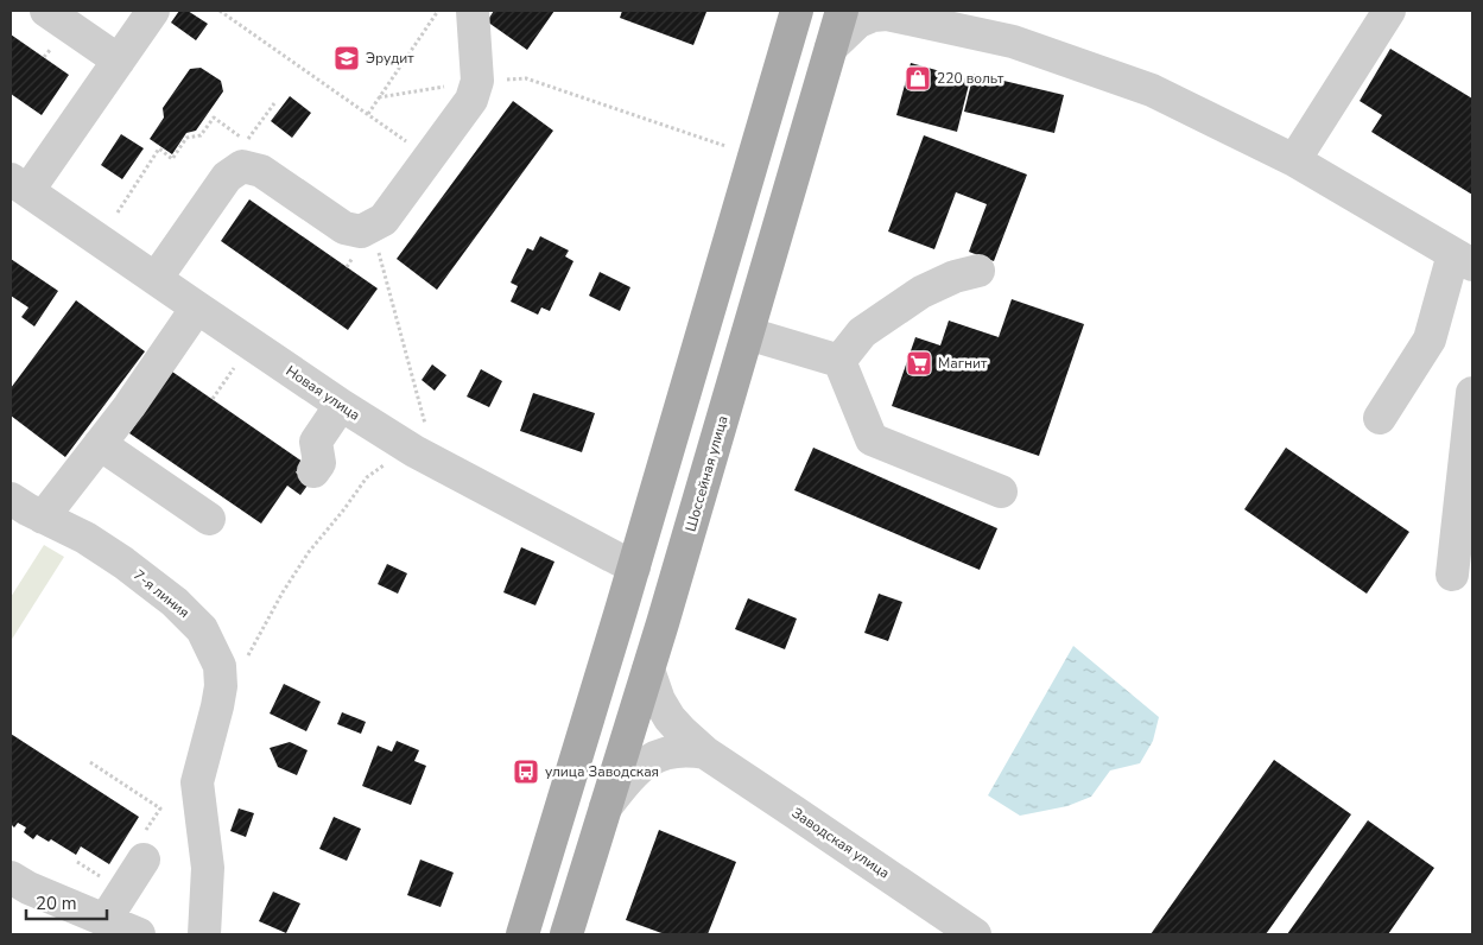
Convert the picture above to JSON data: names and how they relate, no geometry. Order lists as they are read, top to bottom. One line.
{"streets":{"main road":["Шоссейная улица"],"street":["Новая улица","7-я линия","Заводская улица"]},"crossings":[["Шоссейная улица","Заводская улица"]],"places":{"school or university":["Эрудит"],"shop":["220 вольт"],"supermarket":["Магнит"],"bus stop":["улица Заводская"]},"scale_bar":"20 m"}
